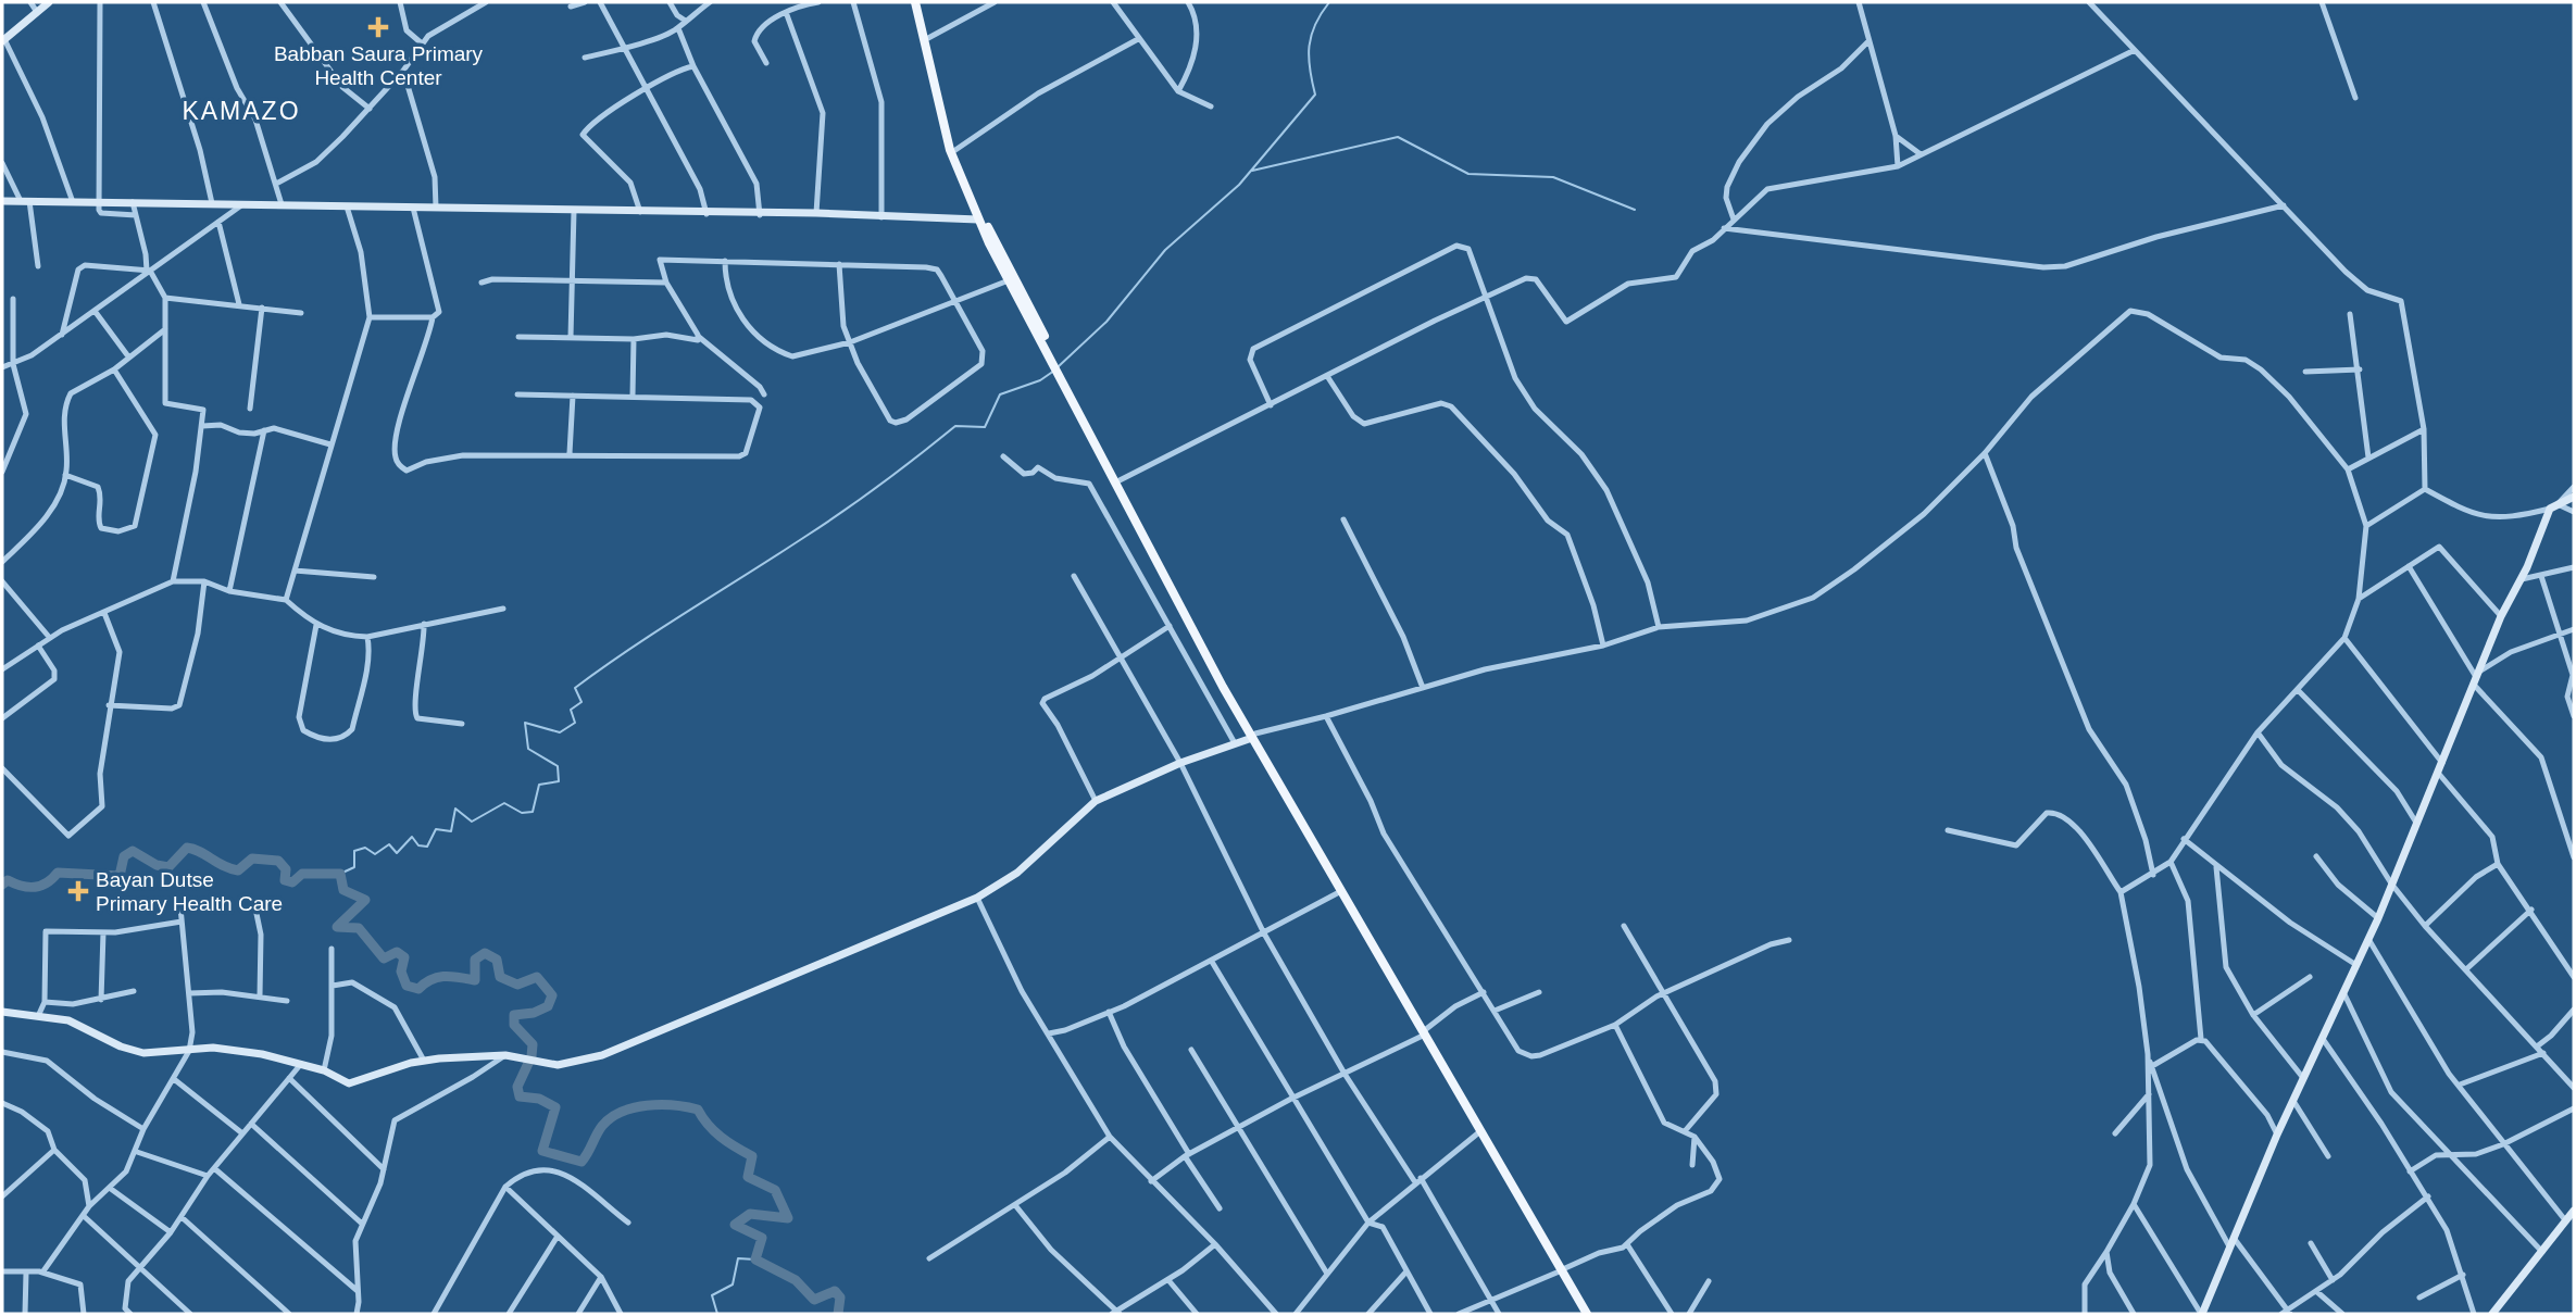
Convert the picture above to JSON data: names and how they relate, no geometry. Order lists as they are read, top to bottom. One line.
{"districts":["KAMAZO"],"places":{"health":["Babban Saura Primary Health Center","Bayan Dutse Primary Health Care"]}}
